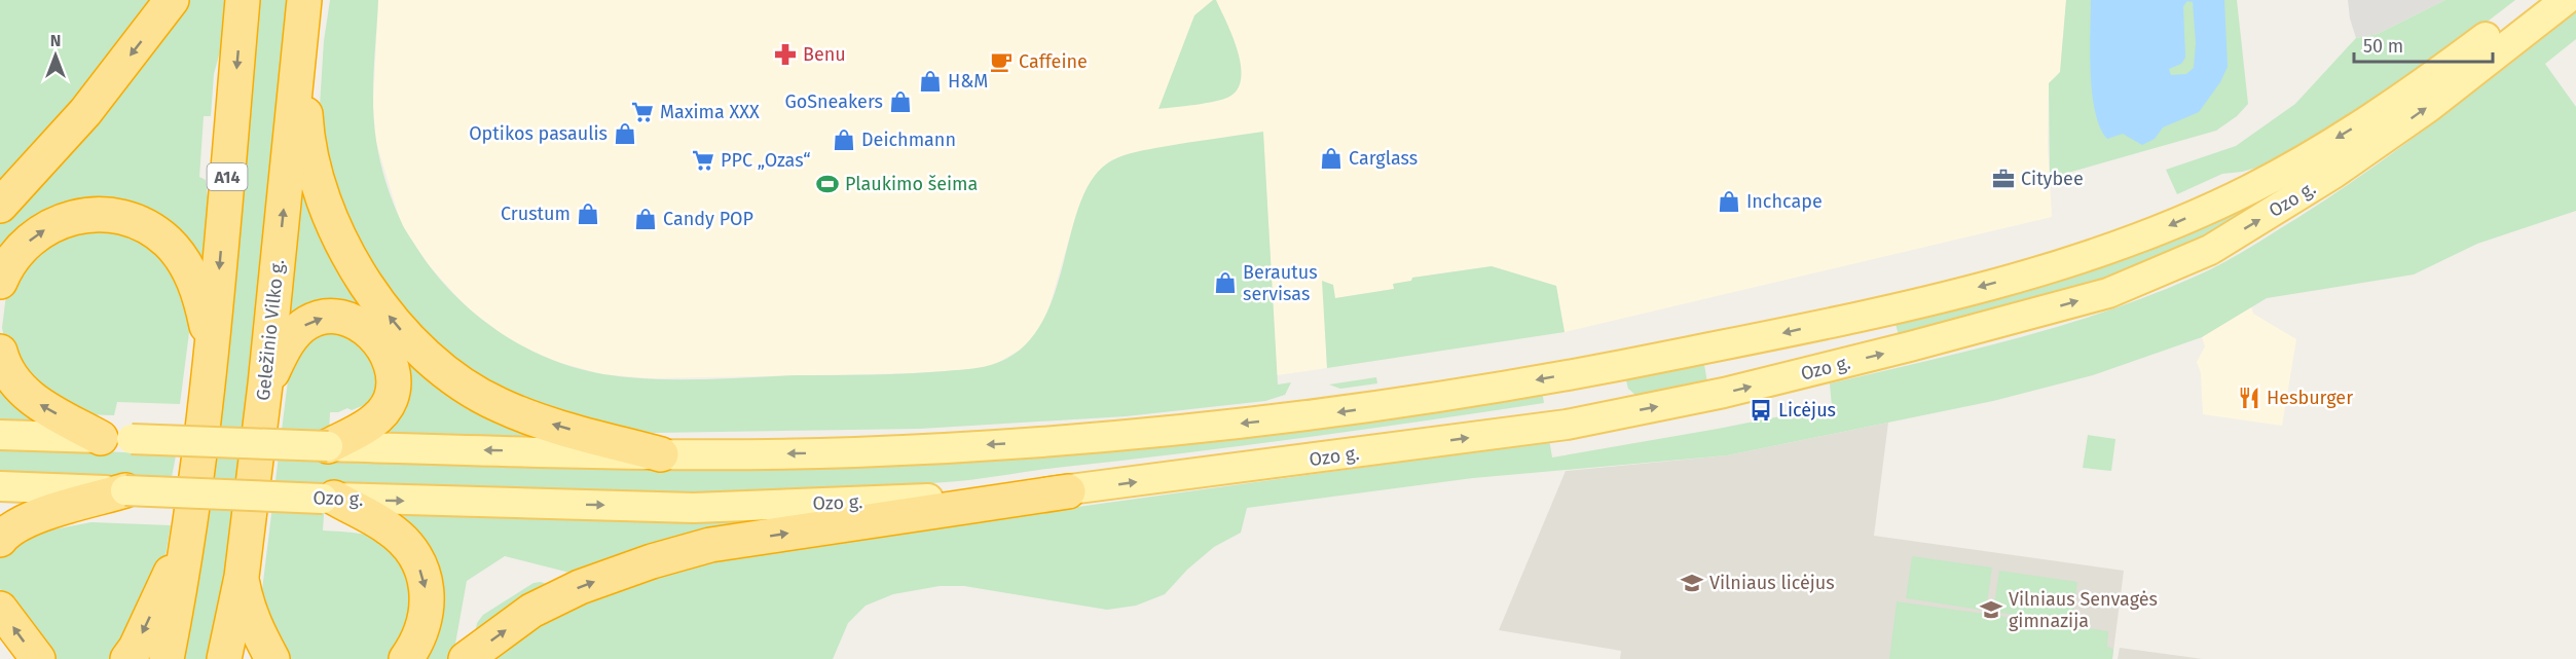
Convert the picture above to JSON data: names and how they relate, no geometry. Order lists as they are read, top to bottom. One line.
{"streets":{"highway":["A14","Geležinio Vilko g."],"main road":["Ozo g."]},"places":{"pharmacy":["Benu"],"cafe":["Caffeine"],"shop":["H&M","GoSneakers","Optikos pasaulis","Deichmann","Carglass","Inchcape","Crustum","Candy POP","Berautus servisas"],"supermarket":["Maxima XXX","PPC „Ozas“"],"office":["Citybee"],"sports":["Plaukimo šeima"],"restaurant":["Hesburger"],"bus stop":["Licėjus"],"school or university":["Vilniaus licėjus","Vilniaus Senvagės gimnazija"]},"scale_bar":"50 m","north":"top"}
